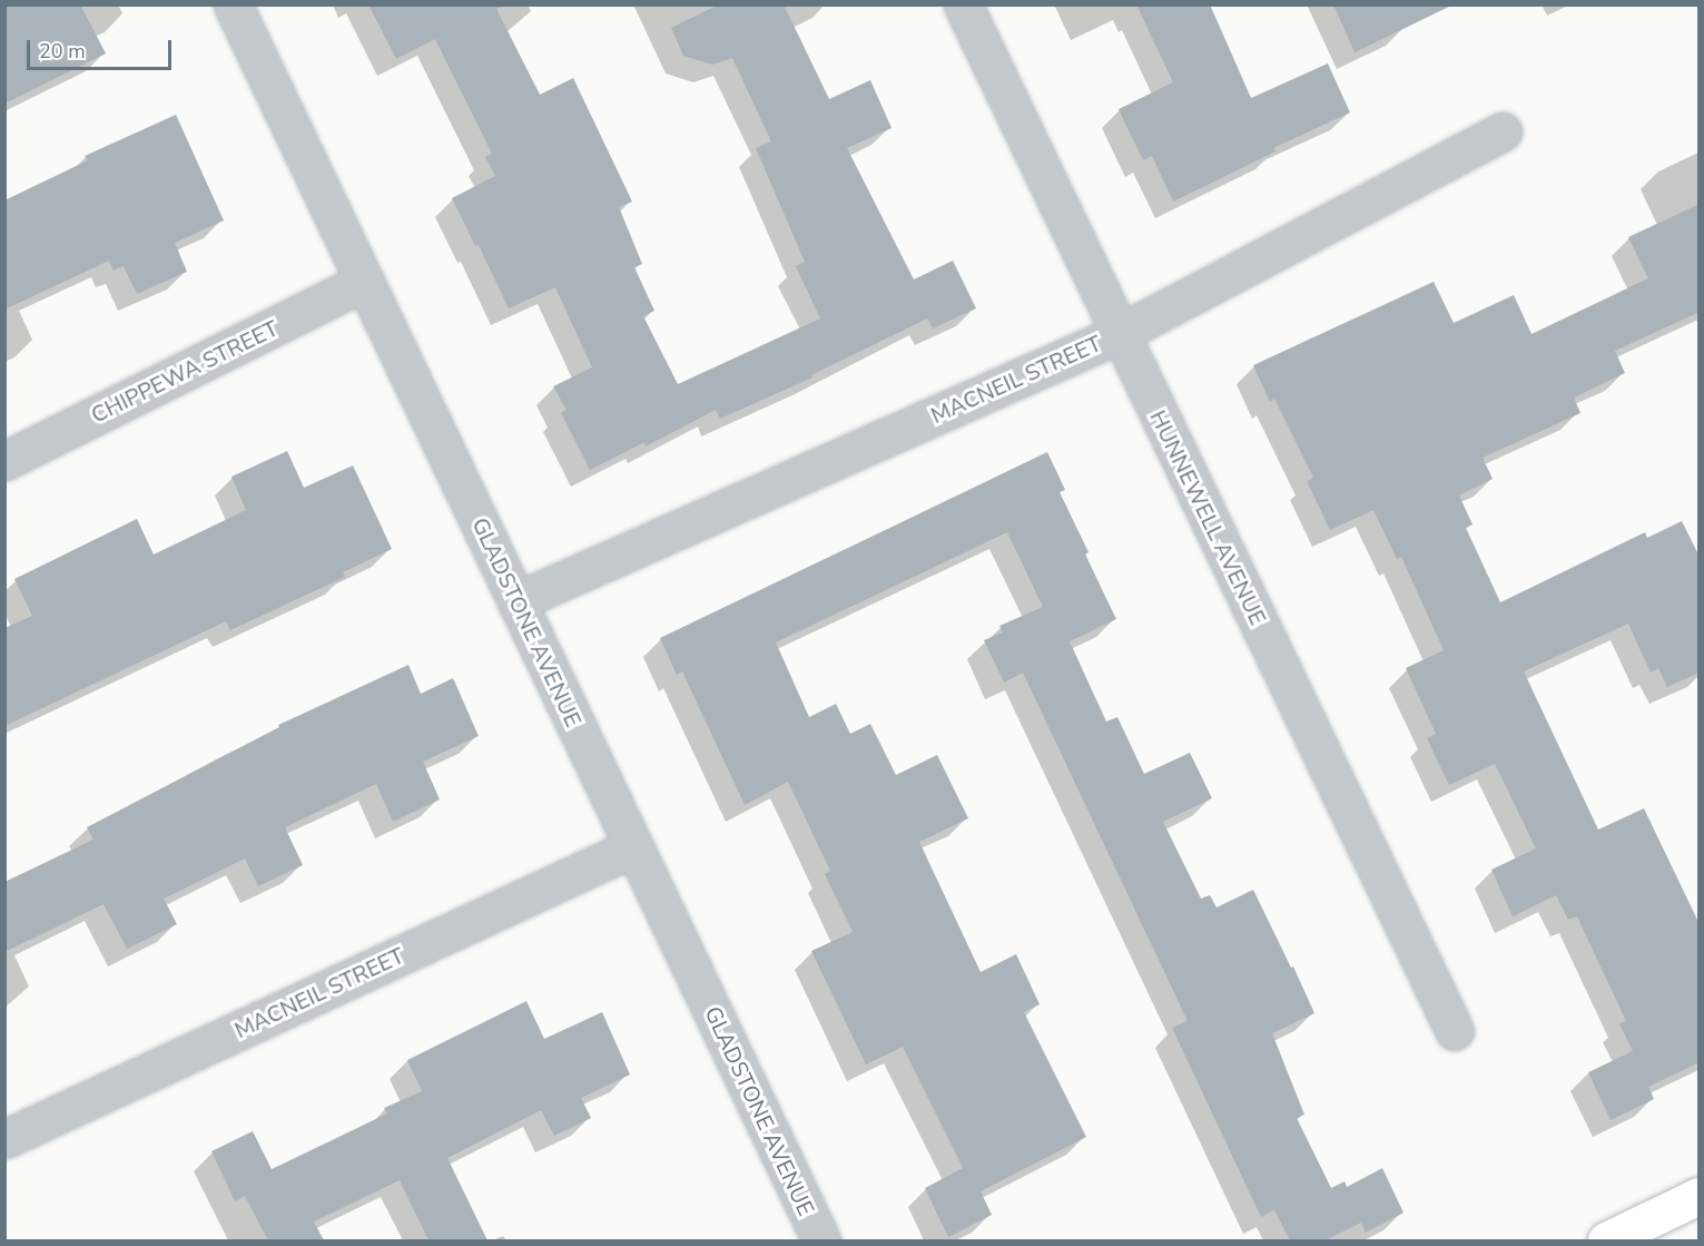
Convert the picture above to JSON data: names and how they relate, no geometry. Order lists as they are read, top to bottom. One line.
{"streets":{"street":["CHIPPEWA STREET","MACNEIL STREET","HUNNEWELL AVENUE","GLADSTONE AVENUE"]},"crossings":[["CHIPPEWA STREET","GLADSTONE AVENUE"],["MACNEIL STREET","HUNNEWELL AVENUE"],["MACNEIL STREET","GLADSTONE AVENUE"]],"scale_bar":"20 m"}
